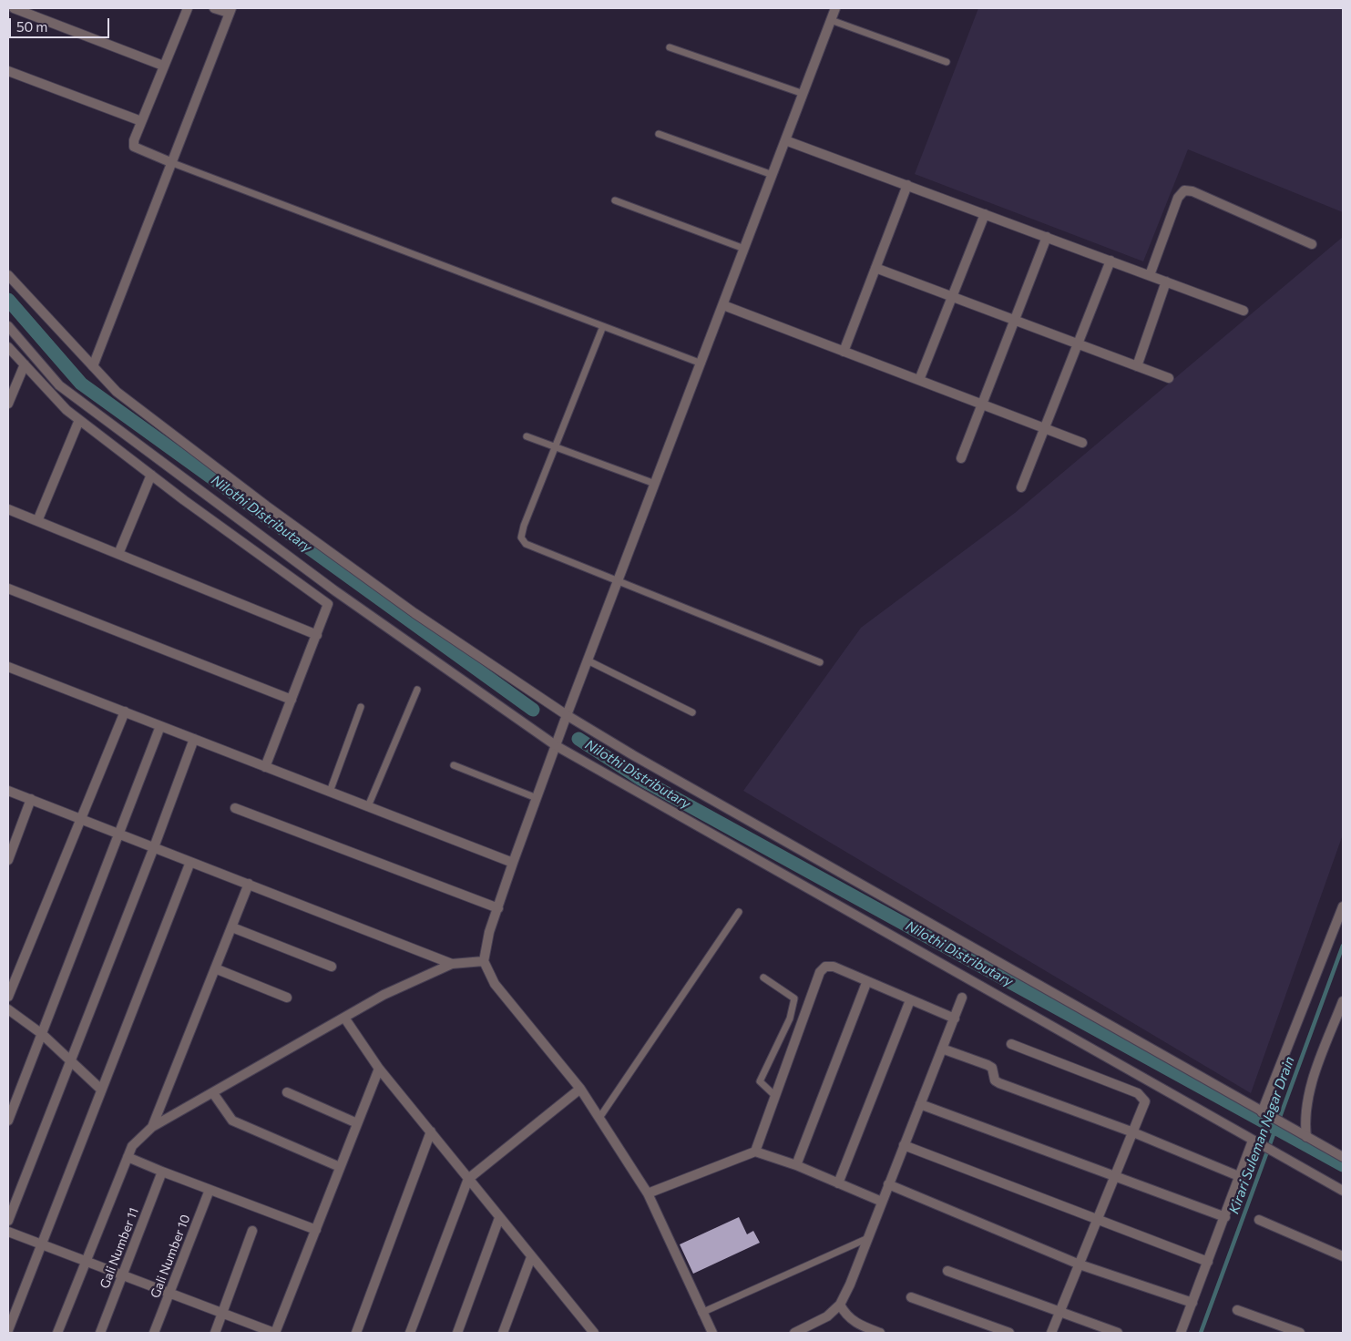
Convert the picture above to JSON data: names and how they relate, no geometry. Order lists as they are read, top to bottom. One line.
{"streets":{"street":["Gali Number 11","Gali Number 10"]},"water":["Nilothi Distributary","Kirari Suleman Nagar Drain"],"scale_bar":"50 m"}
